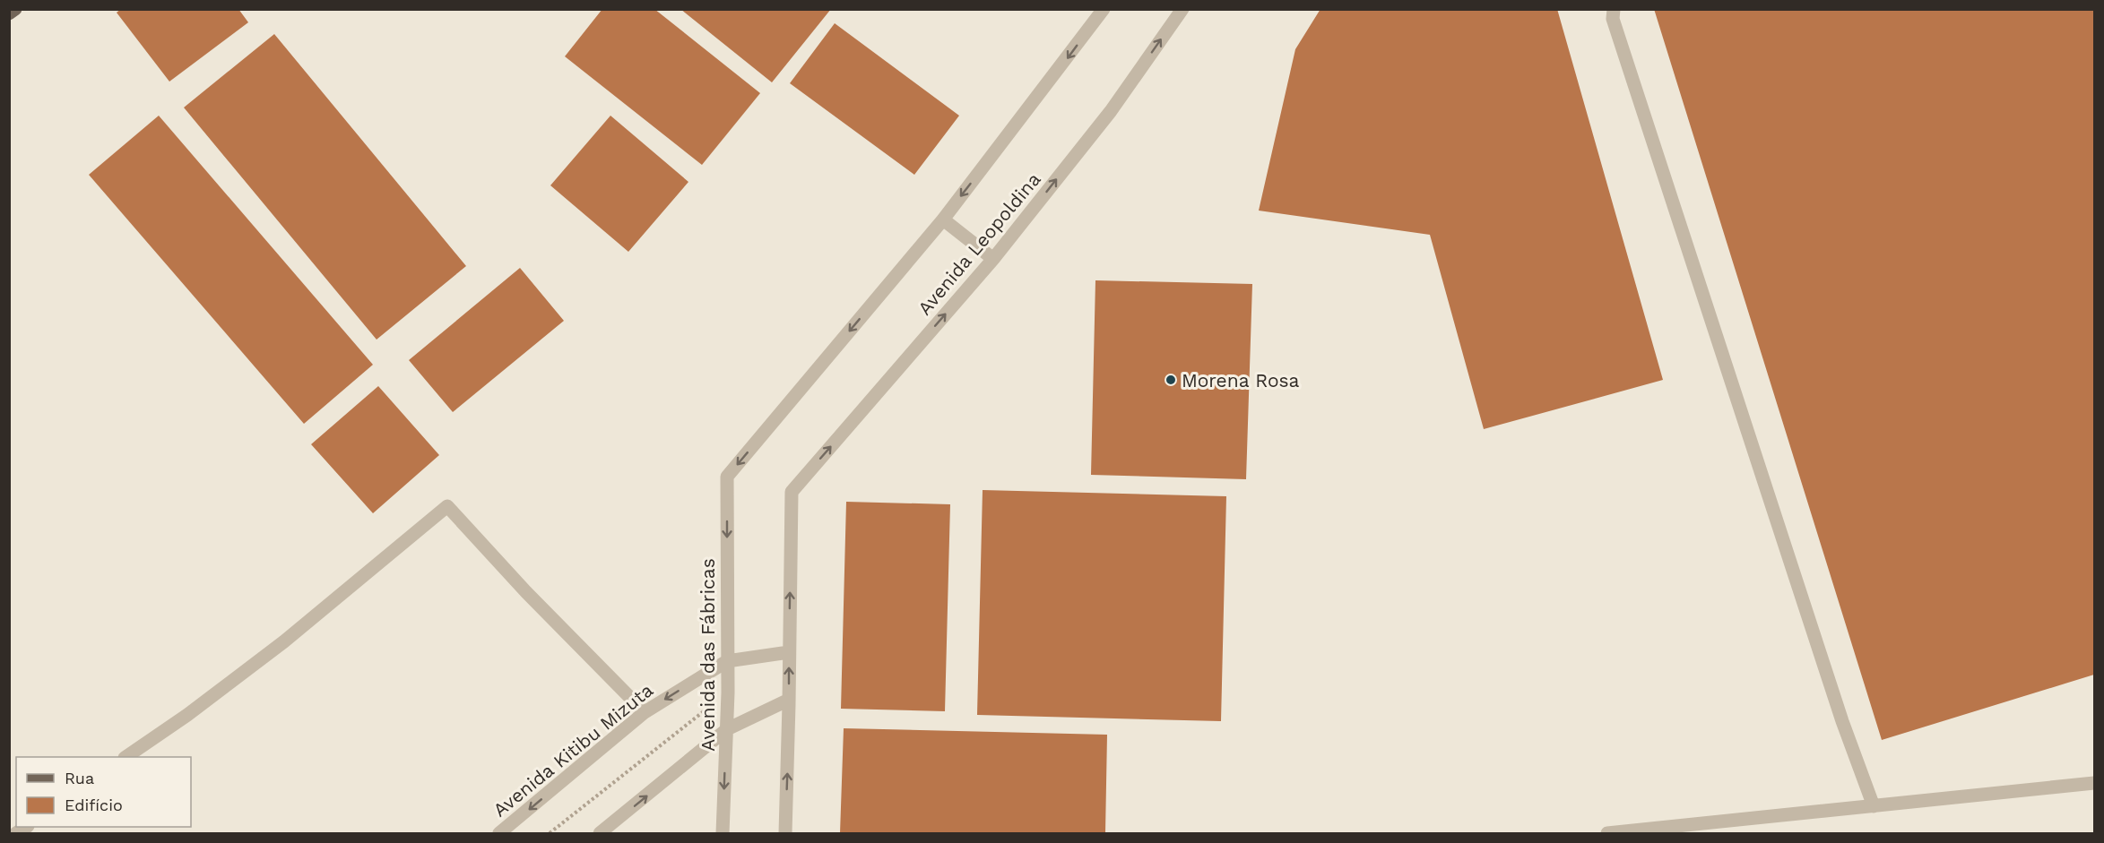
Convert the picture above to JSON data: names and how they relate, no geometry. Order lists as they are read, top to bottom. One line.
{"streets":{"street":["Avenida Leopoldina","Avenida das Fábricas","Avenida Kitibu Mizuta"]},"crossings":[["Avenida Leopoldina","Avenida Kitibu Mizuta"],["Avenida das Fábricas","Avenida Kitibu Mizuta"]],"one_way":["Avenida das Fábricas"],"places":["Morena Rosa"],"legend":["Rua","Edifício"]}
